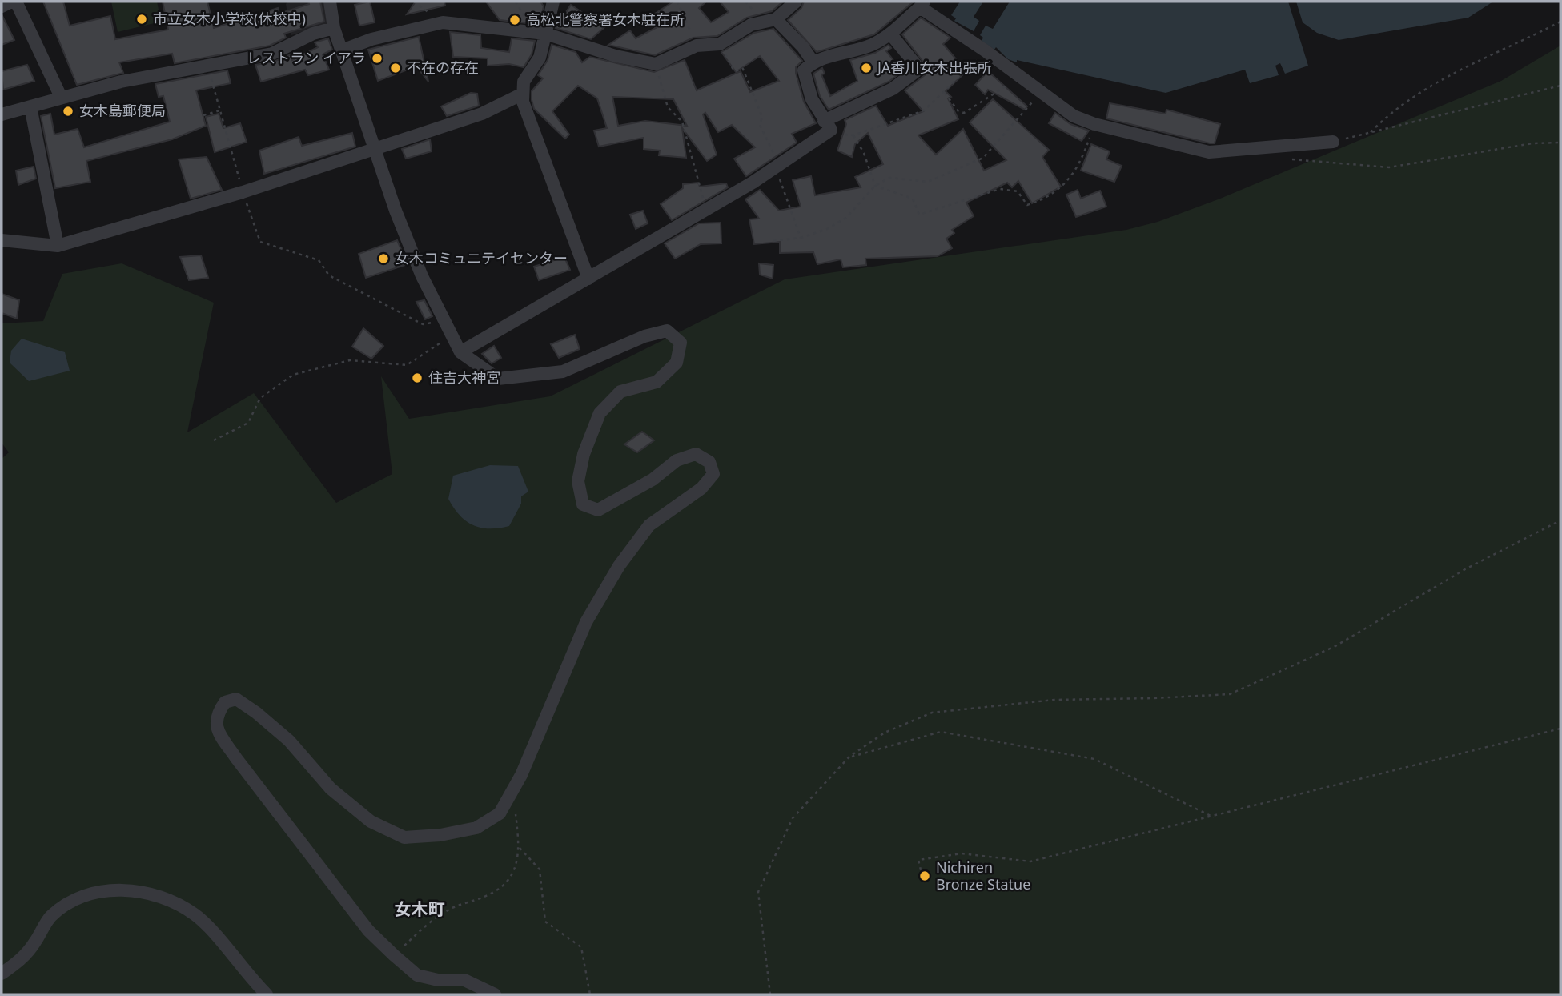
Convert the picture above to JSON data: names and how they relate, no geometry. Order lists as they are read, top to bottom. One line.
{"districts":["女木町"],"places":["市立女木小学校(休校中)","高松北警察署女木駐在所","レストラン イアラ","不在の存在","JA香川女木出張所","女木島郵便局","女木コミュニテイセンター","住吉大神宮","Nichiren Bronze Statue"]}
